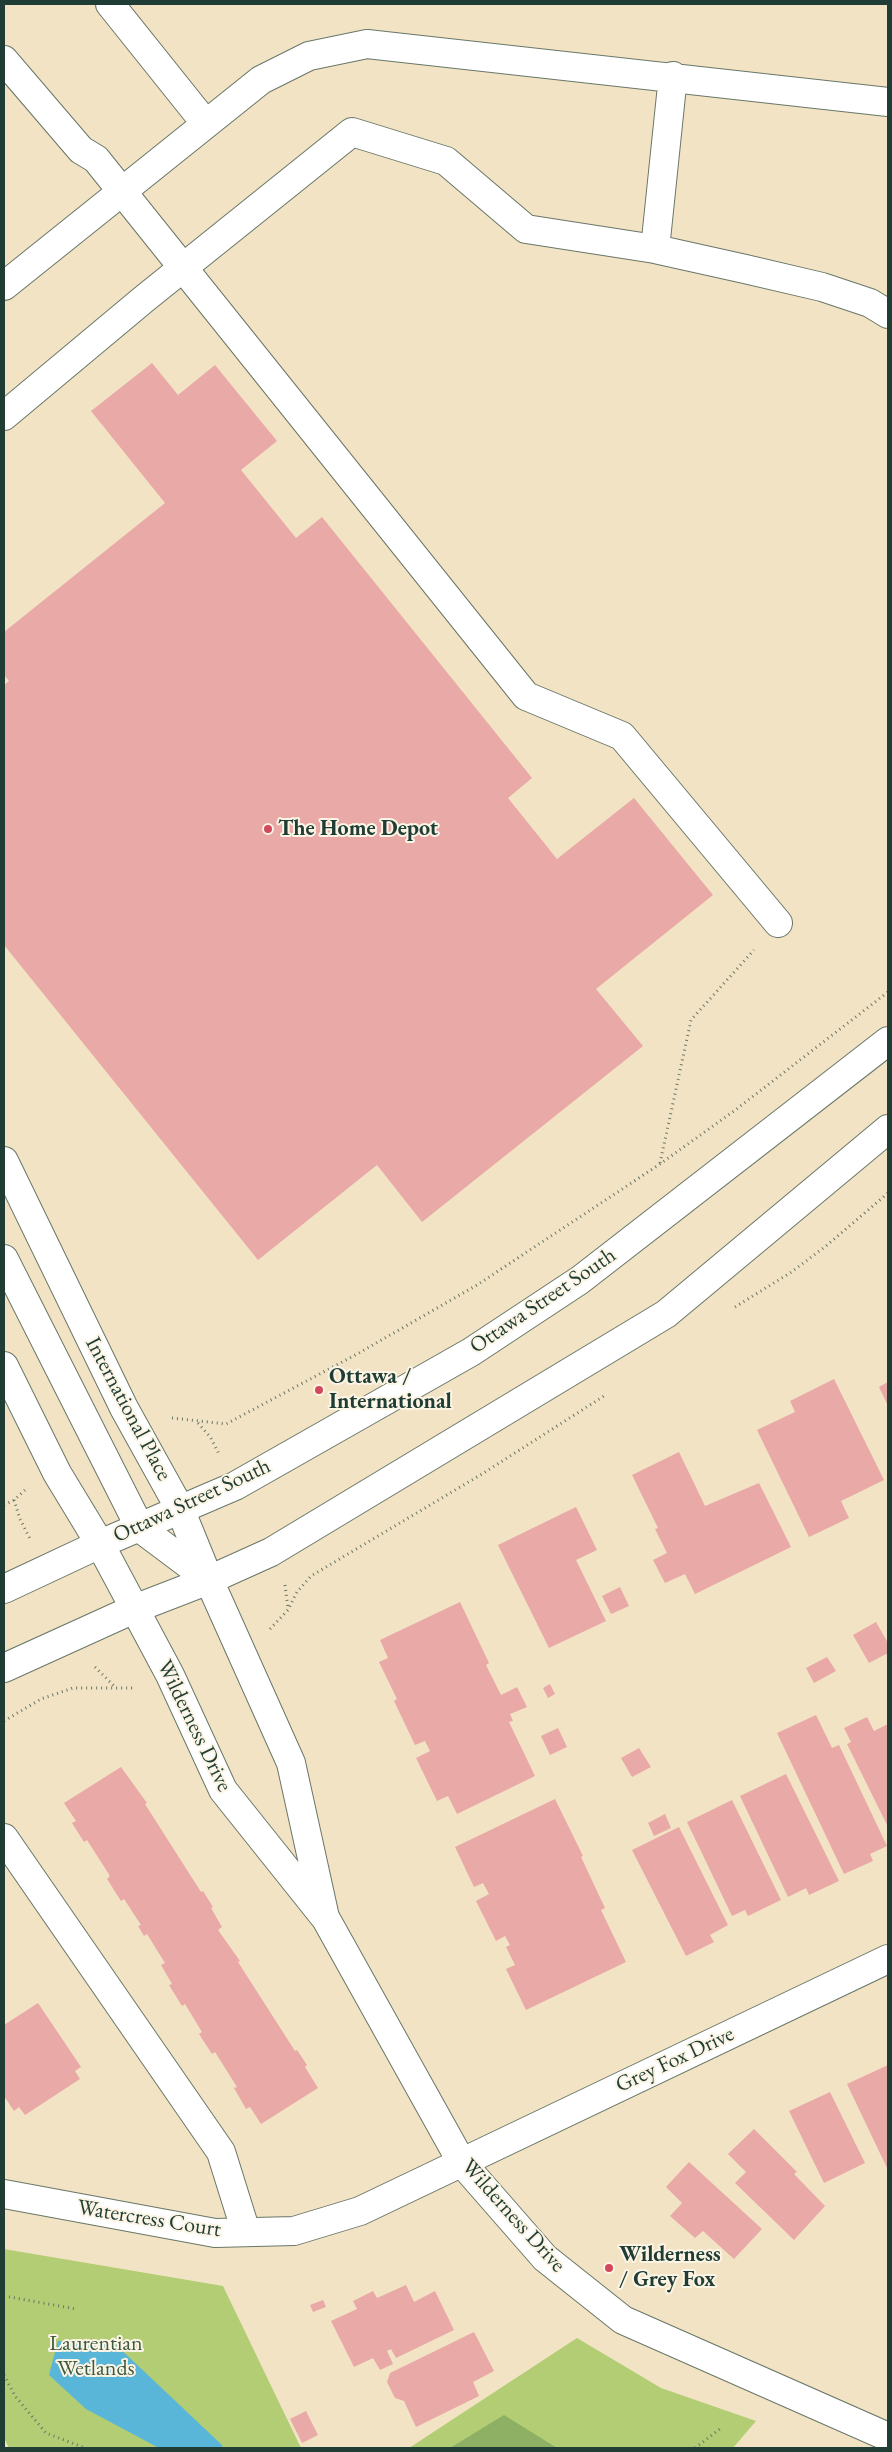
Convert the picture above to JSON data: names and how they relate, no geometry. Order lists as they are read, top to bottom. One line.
{"streets":{"street":["Ottawa Street South","International Place","Wilderness Drive","Grey Fox Drive","Watercress Court"]},"crossings":[["Ottawa Street South","International Place"],["Ottawa Street South","Wilderness Drive"],["International Place","Wilderness Drive"],["Wilderness Drive","Grey Fox Drive"],["Wilderness Drive","Watercress Court"],["Grey Fox Drive","Watercress Court"]],"parks":["Laurentian Wetlands"],"places":["The Home Depot","Ottawa / International","Wilderness / Grey Fox"]}
